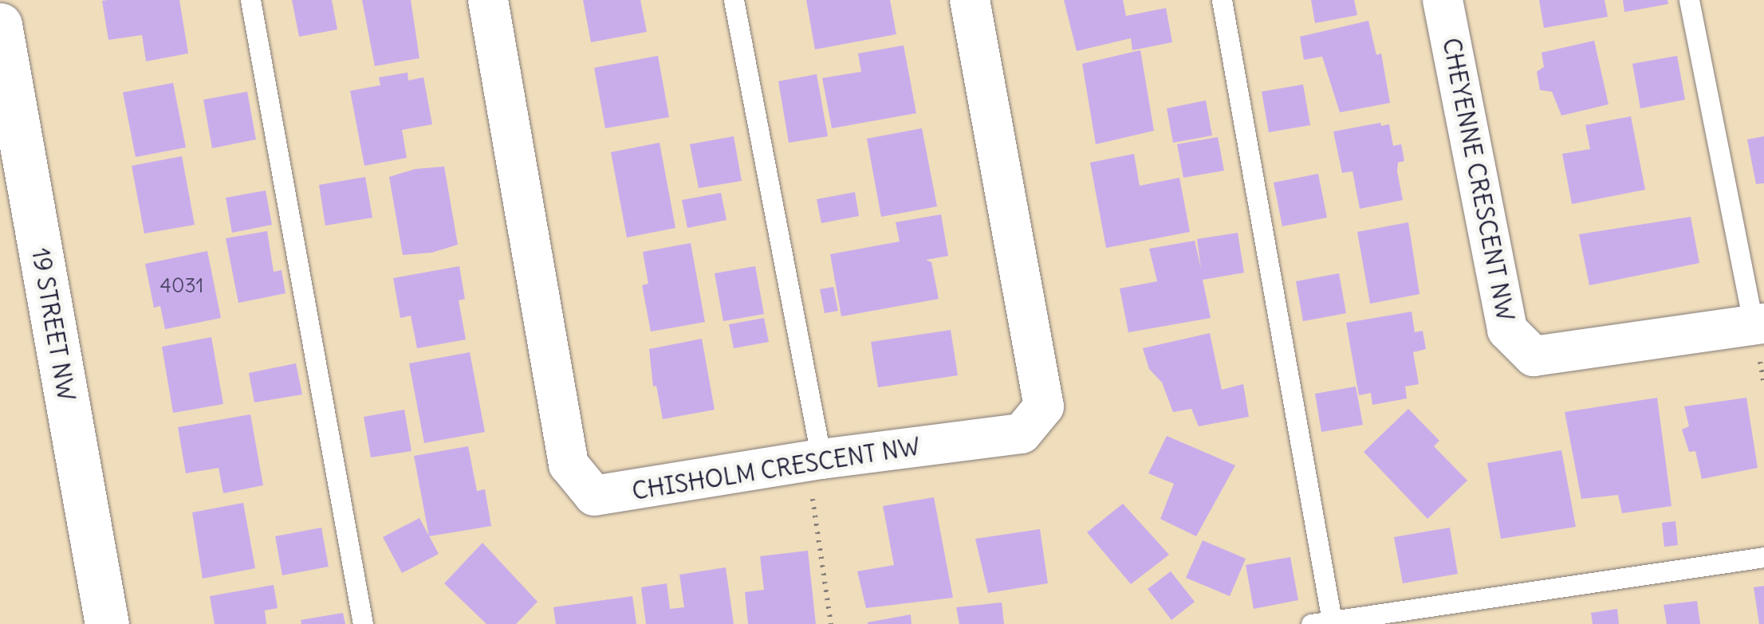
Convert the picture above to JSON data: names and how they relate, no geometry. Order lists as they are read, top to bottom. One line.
{"streets":{"street":["CHEYENNE CRESCENT NW","19 STREET NW","CHISHOLM CRESCENT NW"]},"house_numbers":["4031"]}
